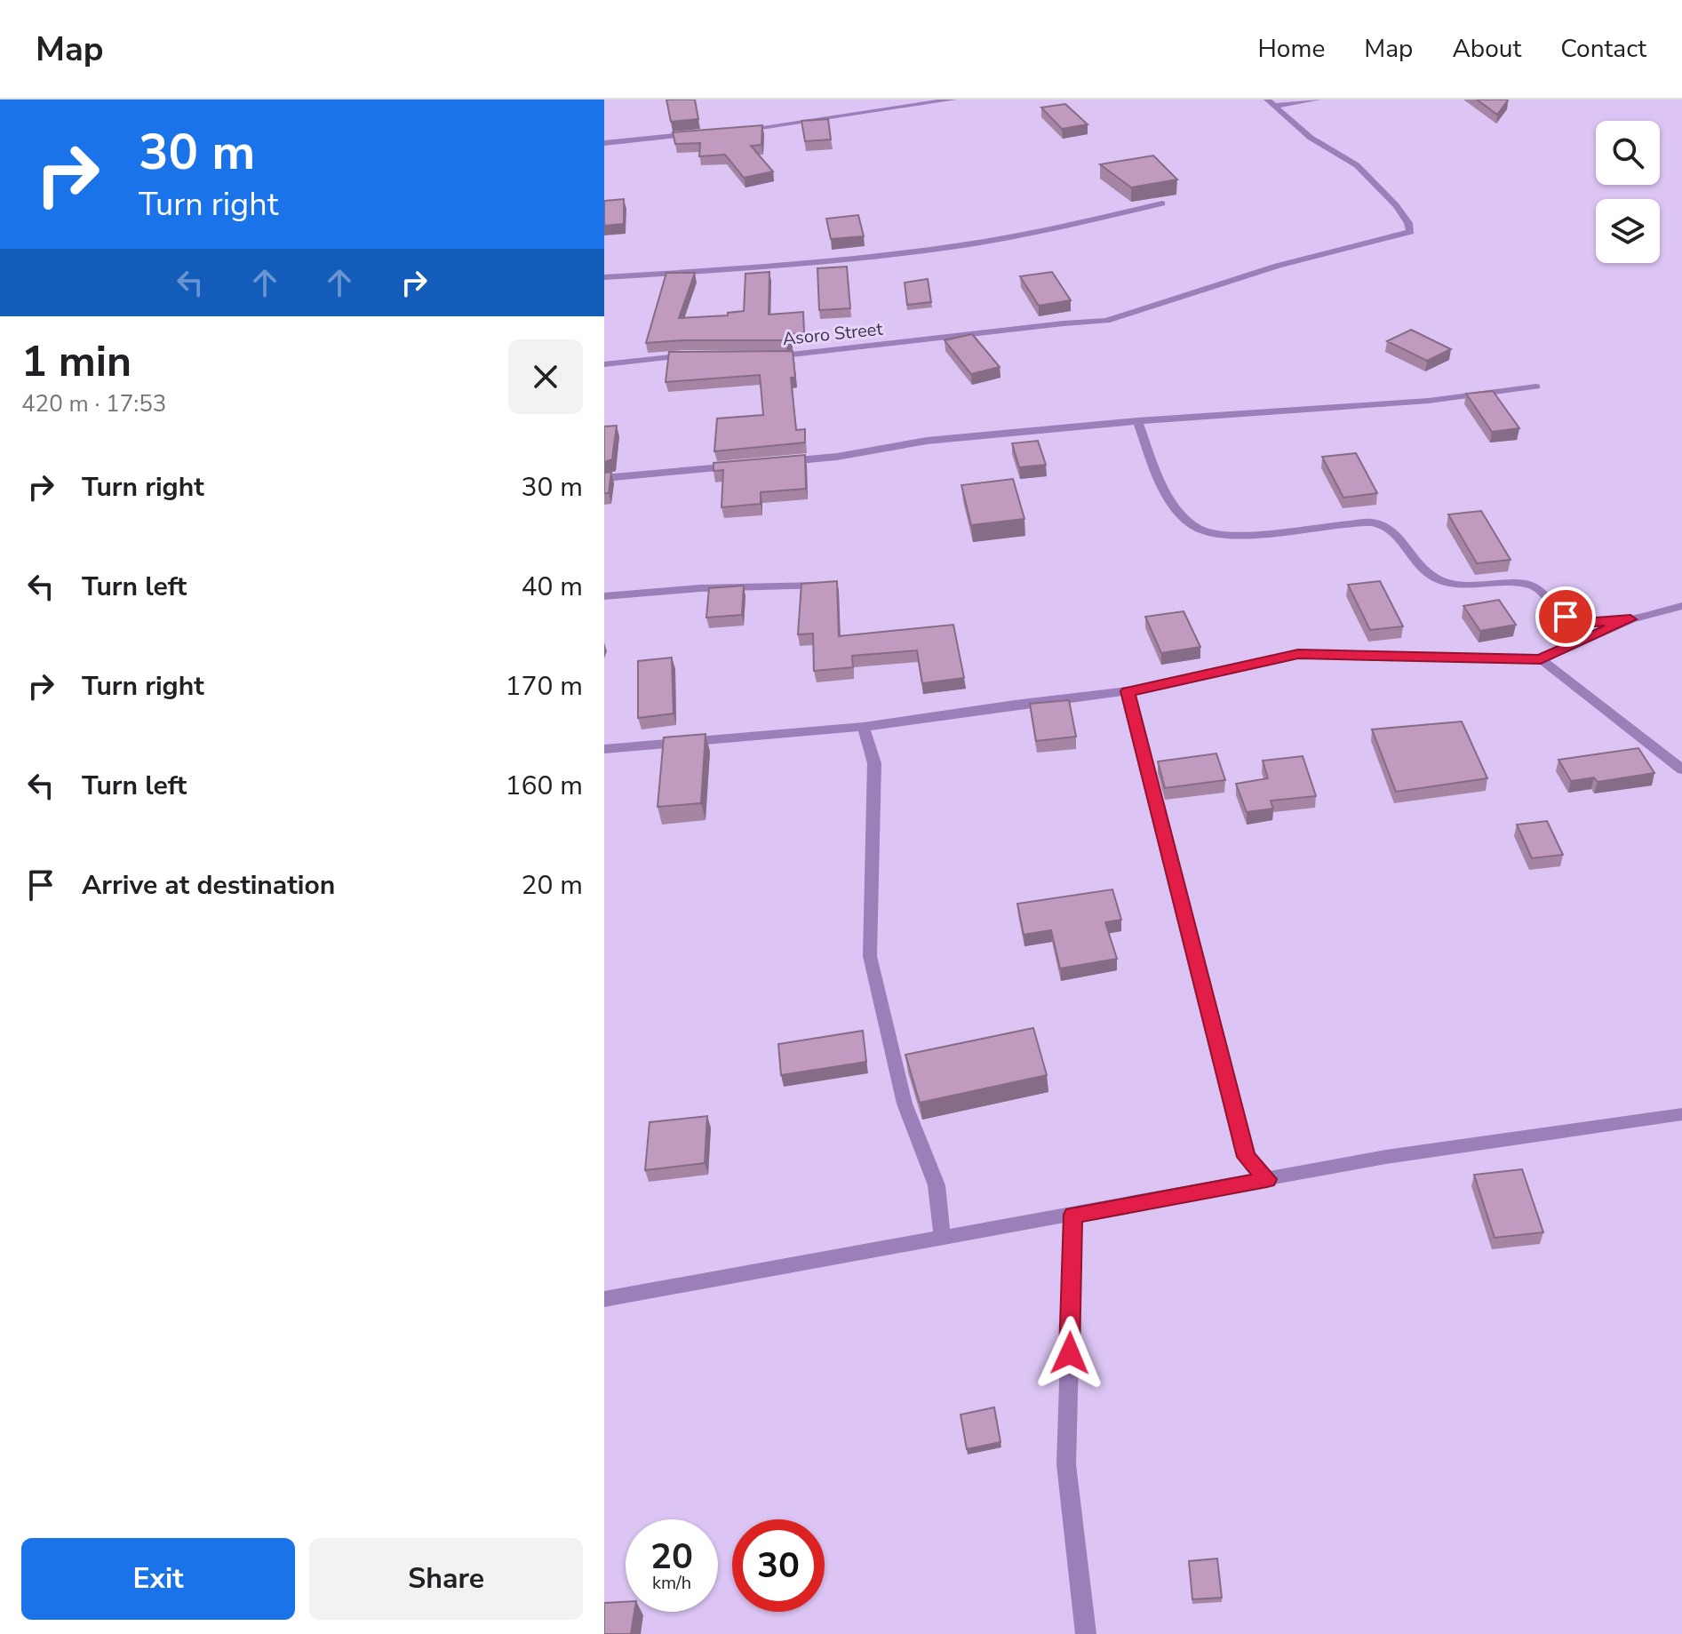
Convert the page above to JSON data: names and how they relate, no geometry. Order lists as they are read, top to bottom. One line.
{"streets":{"street":["Asoro Street"]},"page":{"header":"Map","nav":["Home","Map","About","Contact"],"turn":["30 m","Turn right"],"heading":["1 min","420 m · 17:53"],"list":[{"name":"Turn right","value":"30 m"},{"name":"Turn left","value":"40 m"},{"name":"Turn right","value":"170 m"},{"name":"Turn left","value":"160 m"},{"name":"Arrive at destination","value":"20 m"}],"speed":"20 km/h","limit":"30","buttons":["Exit","Share"]}}
